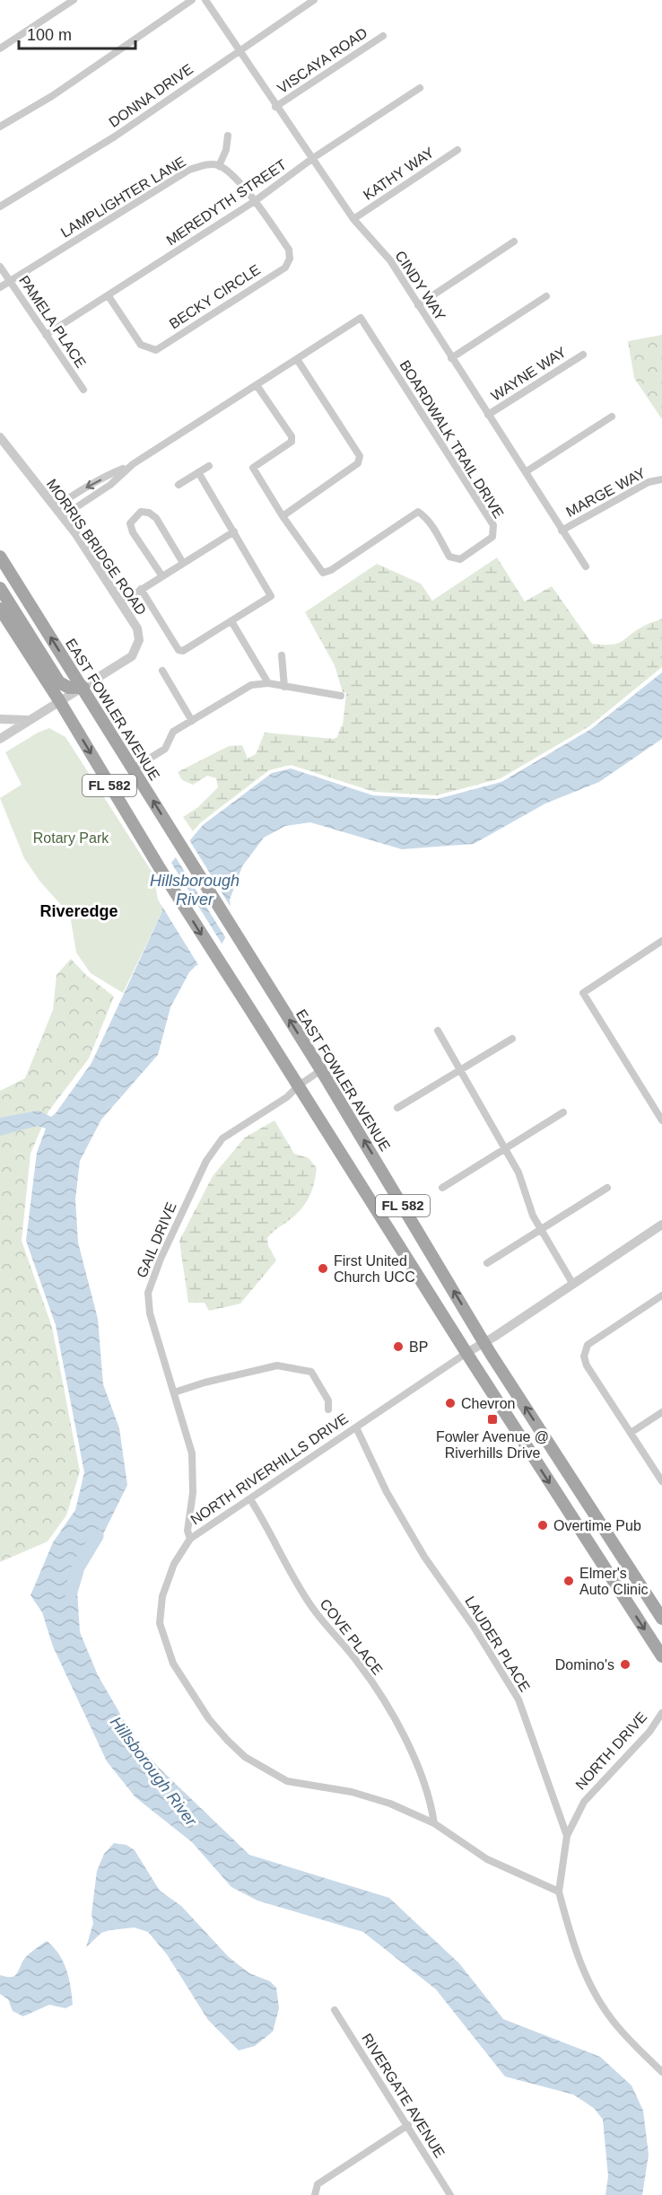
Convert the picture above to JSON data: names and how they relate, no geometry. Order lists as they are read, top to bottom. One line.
{"streets":{"main road":["EAST FOWLER AVENUE","FL 582"],"street":["VISCAYA ROAD","DONNA DRIVE","KATHY WAY","LAMPLIGHTER LANE","MEREDYTH STREET","CINDY WAY","BECKY CIRCLE","PAMELA PLACE","WAYNE WAY","BOARDWALK TRAIL DRIVE","MARGE WAY","MORRIS BRIDGE ROAD","GAIL DRIVE","NORTH RIVERHILLS DRIVE","COVE PLACE","LAUDER PLACE","NORTH DRIVE","RIVERGATE AVENUE"]},"crossings":[["VISCAYA ROAD","CINDY WAY"],["DONNA DRIVE","CINDY WAY"],["KATHY WAY","CINDY WAY"],["LAMPLIGHTER LANE","PAMELA PLACE"],["MEREDYTH STREET","CINDY WAY"],["MEREDYTH STREET","BECKY CIRCLE"],["MEREDYTH STREET","PAMELA PLACE"],["CINDY WAY","WAYNE WAY"],["CINDY WAY","MARGE WAY"],["BOARDWALK TRAIL DRIVE","MORRIS BRIDGE ROAD"],["MORRIS BRIDGE ROAD","EAST FOWLER AVENUE"],["MORRIS BRIDGE ROAD","FL 582"],["EAST FOWLER AVENUE","GAIL DRIVE"],["EAST FOWLER AVENUE","NORTH RIVERHILLS DRIVE"],["FL 582","GAIL DRIVE"],["FL 582","NORTH RIVERHILLS DRIVE"],["GAIL DRIVE","NORTH RIVERHILLS DRIVE"],["NORTH RIVERHILLS DRIVE","COVE PLACE"],["NORTH RIVERHILLS DRIVE","LAUDER PLACE"],["LAUDER PLACE","NORTH DRIVE"]],"districts":["Riveredge"],"water":["Hillsborough River"],"parks":["Rotary Park"],"places":{"other":["First United Church UCC","BP","Chevron","Overtime Pub","Elmer's Auto Clinic","Domino's"],"transit":["Fowler Avenue @ Riverhills Drive"]},"scale_bar":"100 m"}
